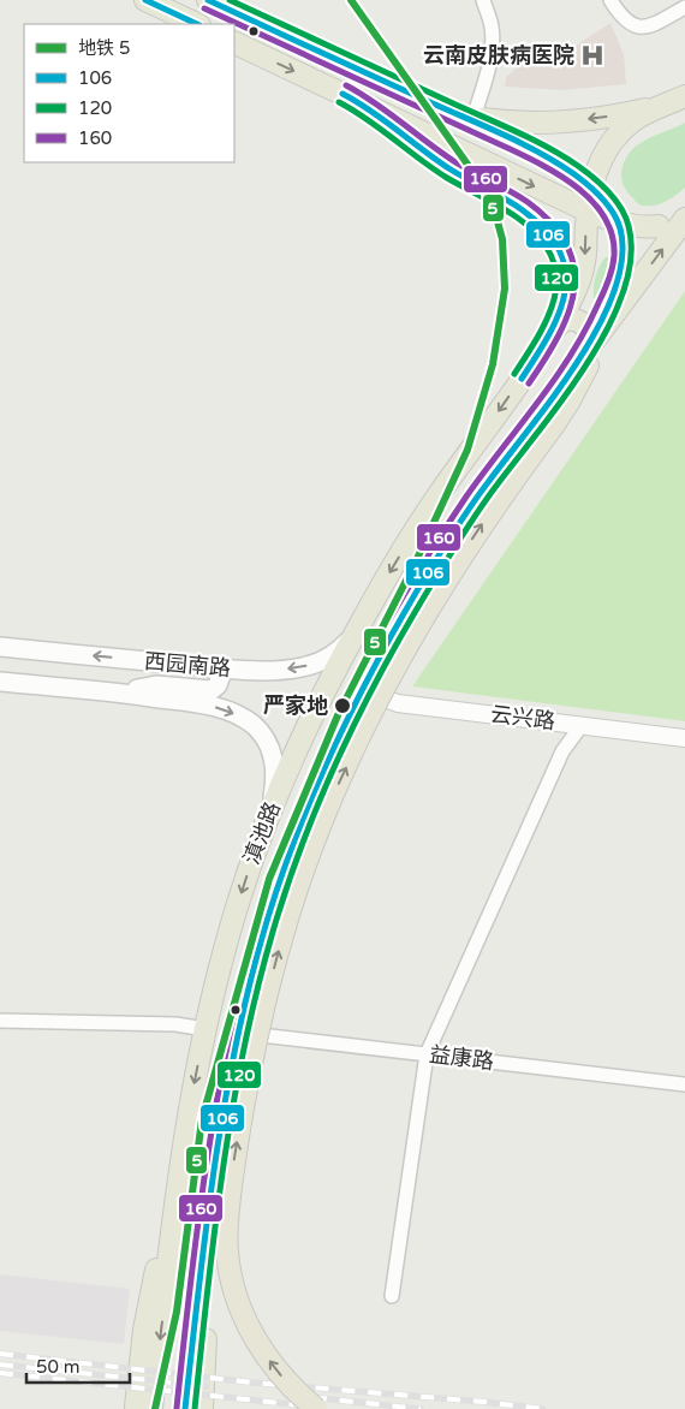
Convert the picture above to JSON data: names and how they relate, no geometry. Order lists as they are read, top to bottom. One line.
{"streets":{"main road":["西园南路","滇池路"],"street":["云兴路","益康路"]},"crossings":[["西园南路","滇池路"],["云兴路","滇池路"],["滇池路","益康路"]],"places":{"hospital":["云南皮肤病医院"],"other":["严家地"]},"lines":["metro line 5","transit line 106","transit line 120","transit line 160"],"legend":["地铁 5","106","120","160"],"scale_bar":"50 m"}
